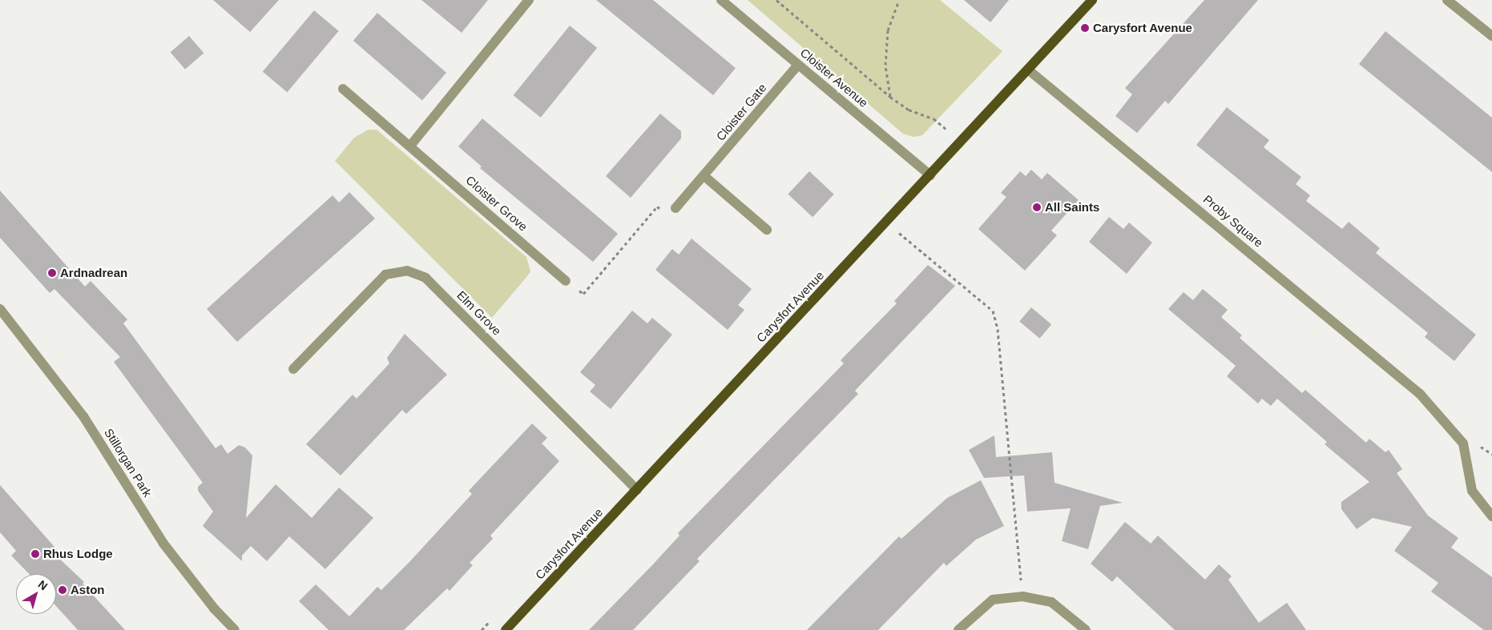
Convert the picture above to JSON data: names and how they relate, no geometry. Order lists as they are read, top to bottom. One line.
{"streets":{"main road":["Carysfort Avenue"],"street":["Cloister Avenue","Cloister Gate","Cloister Grove","Proby Square","Elm Grove","Stillorgan Park"]},"crossings":[["Cloister Avenue","Cloister Gate"],["Cloister Avenue","Carysfort Avenue"],["Proby Square","Carysfort Avenue"],["Carysfort Avenue","Elm Grove"]],"places":["Carysfort Avenue","All Saints","Ardnadrean","Rhus Lodge","Aston"],"north":"top right"}
